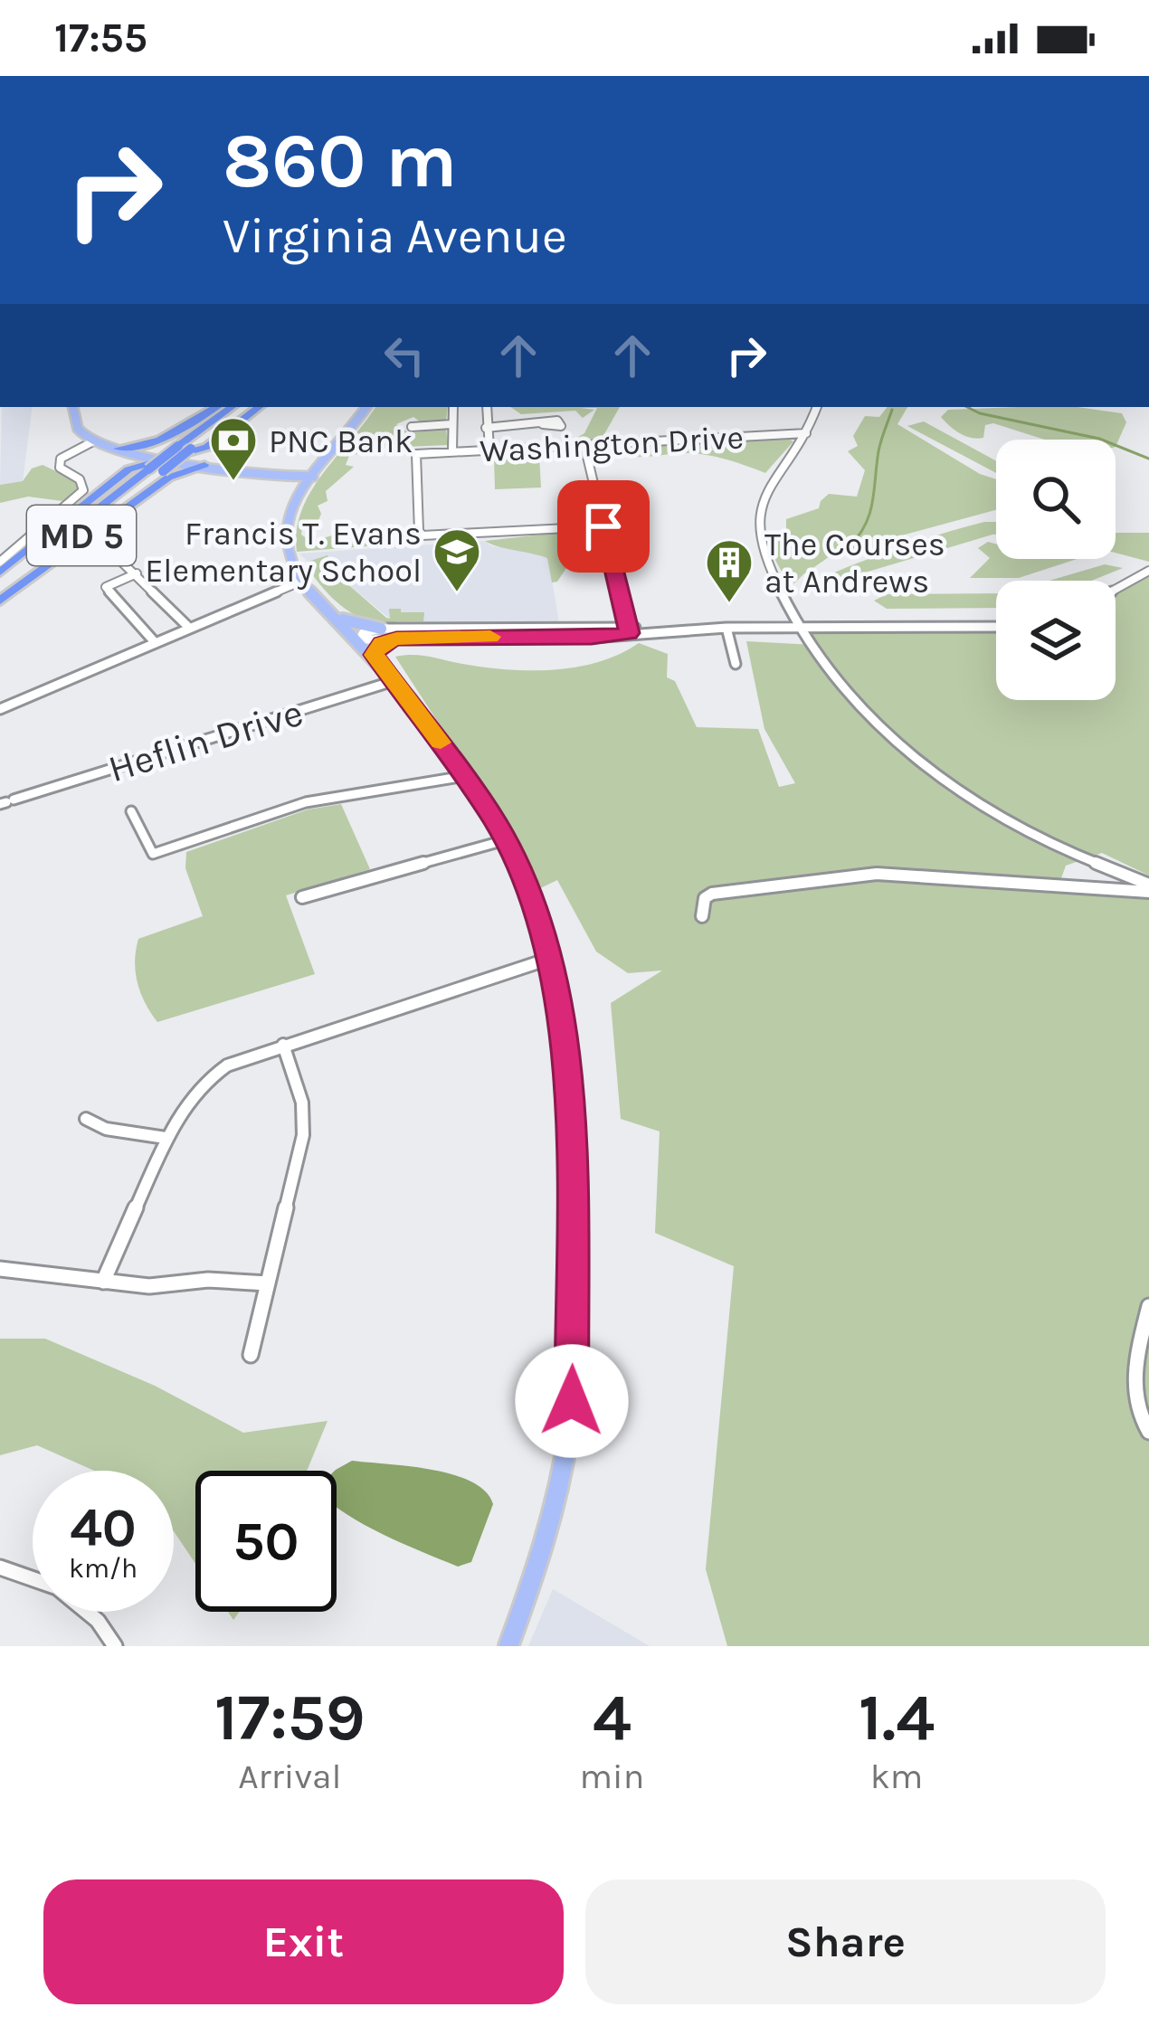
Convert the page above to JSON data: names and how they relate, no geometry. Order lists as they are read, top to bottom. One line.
{"streets":{"highway":["MD 5"],"street":["Washington Drive","Heflin Drive"]},"places":{"bank":["PNC Bank"],"school or university":["Francis T. Evans Elementary School"],"building":["The Courses at Andrews"]},"page":{"status":"17:55","turn":["860 m","Virginia Avenue"],"speed":"40 km/h","limit":"50","eta":["17:59","Arrival","4","min","1.4","km"],"buttons":["Exit","Share"]}}
